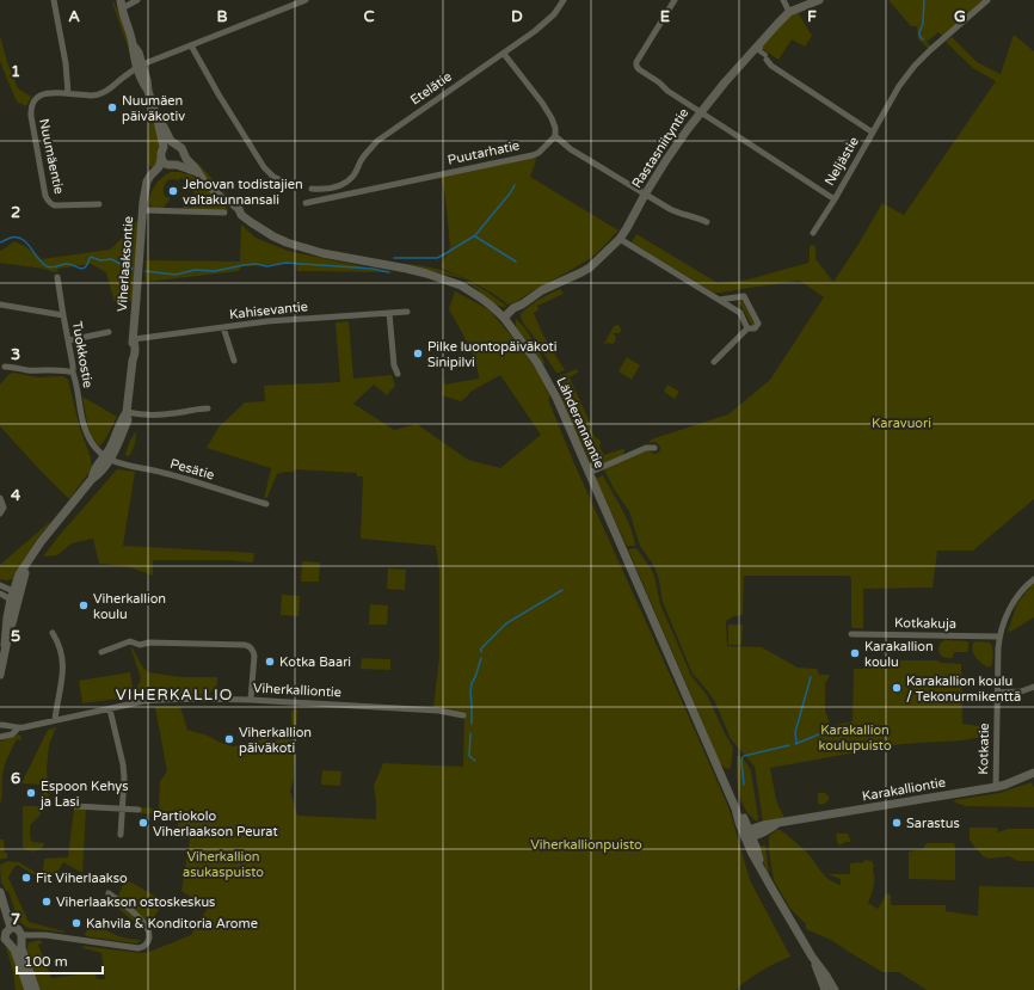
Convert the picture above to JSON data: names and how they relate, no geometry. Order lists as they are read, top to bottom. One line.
{"streets":{"street":["Etelätie","Rastasniityntie","Puutarhatie","Nuumäentie","Neljästie","Viherlaaksontie","Kahisevantie","Tuokkostie","Lähderannantie","Pesätie","Kotkakuja","Viherkalliontie","Kotkatie","Karakalliontie"]},"crossings":[["Rastasniityntie","Neljästie"],["Rastasniityntie","Lähderannantie"],["Viherlaaksontie","Kahisevantie"],["Viherlaaksontie","Tuokkostie"],["Viherlaaksontie","Lähderannantie"],["Viherlaaksontie","Pesätie"],["Tuokkostie","Pesätie"],["Lähderannantie","Karakalliontie"],["Kotkakuja","Kotkatie"],["Kotkatie","Karakalliontie"]],"districts":["VIHERKALLIO"],"parks":["Karavuori","Karakallion koulupuisto","Viherkallionpuisto","Viherkallion asukaspuisto"],"places":["Nuumäen päiväkotiv","Jehovan todistajien valtakunnansali","Pilke luontopäiväkoti Sinipilvi","Viherkallion koulu","Karakallion koulu","Kotka Baari","Karakallion koulu / Tekonurmikenttä","Viherkallion päiväkoti","Espoon Kehys ja Lasi","Partiokolo Viherlaakson Peurat","Sarastus","Fit Viherlaakso","Viherlaakson ostoskeskus","Kahvila & Konditoria Arome"],"scale_bar":"100 m","grid":{"columns":["A","B","C","D","E","F","G"],"rows":["1","2","3","4","5","6","7"]}}
